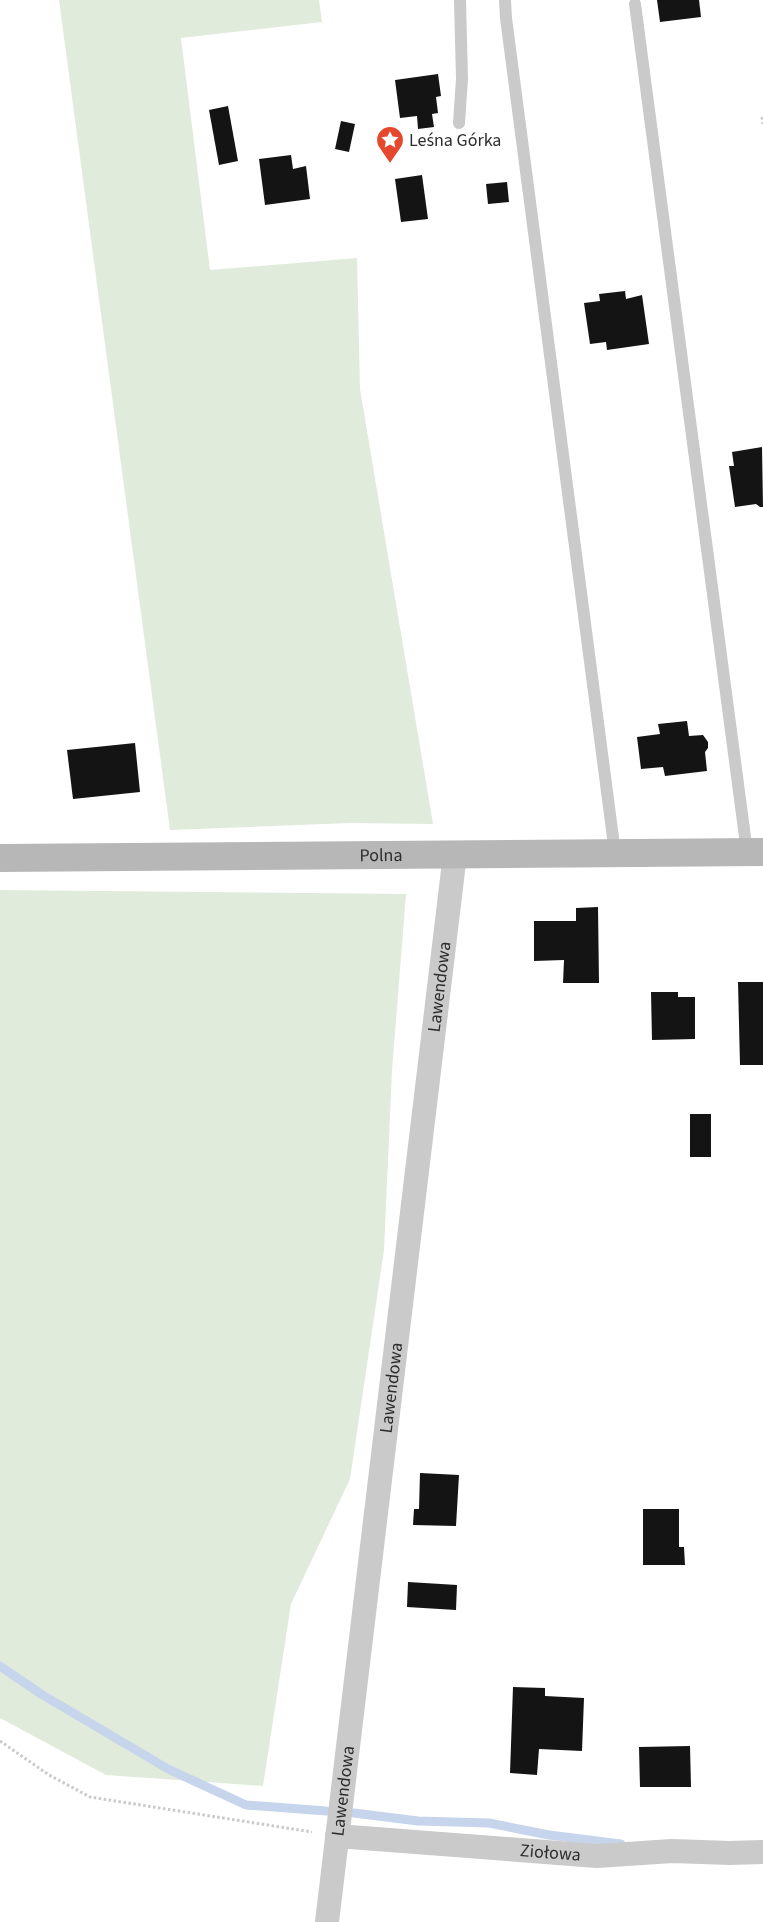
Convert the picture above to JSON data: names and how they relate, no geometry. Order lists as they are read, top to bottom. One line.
{"streets":{"street":["Polna","Lawendowa","Ziołowa"]},"crossings":[["Polna","Lawendowa"],["Lawendowa","Ziołowa"]],"places":{"place":["Leśna Górka"]}}
